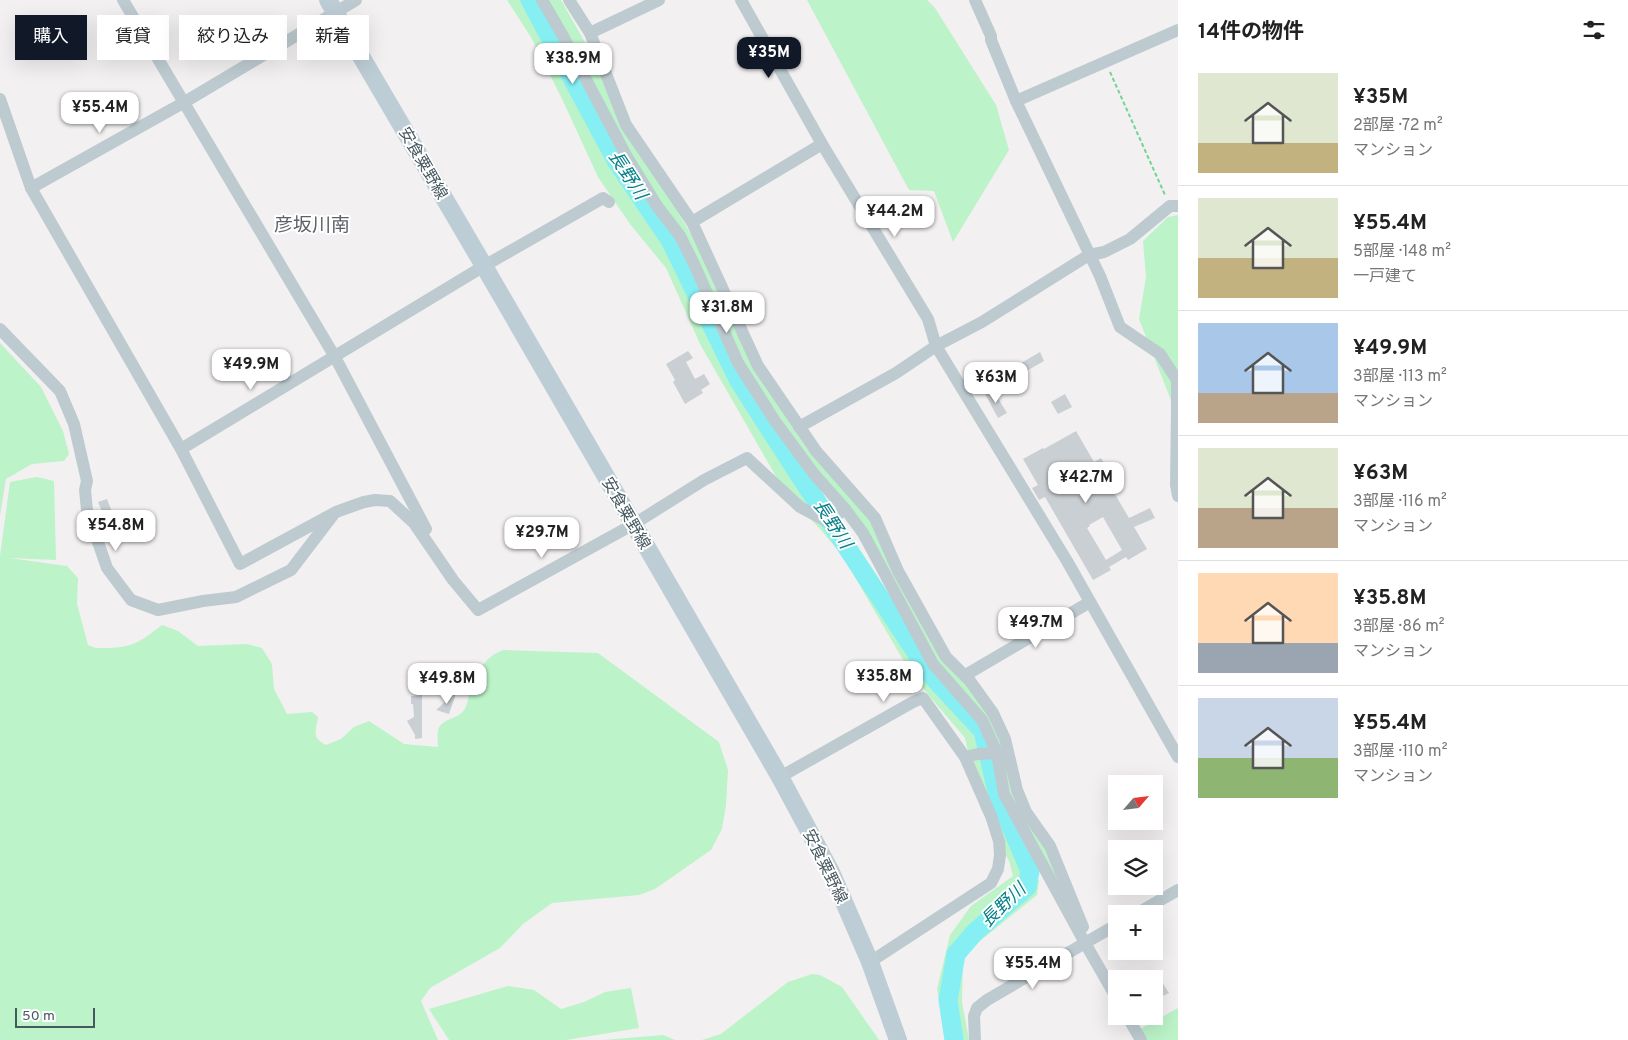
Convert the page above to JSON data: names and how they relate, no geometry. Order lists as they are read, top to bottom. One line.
{"streets":{"main road":["安食粟野線"]},"districts":["彦坂川南"],"water":["長野川"],"scale_bar":"50 m","north":"top right","page":{"heading":"14件の物件","chip":["購入","賃貸","絞り込み","新着"],"price":["¥35M","¥38.9M","¥55.4M","¥44.2M","¥31.8M","¥49.9M","¥63M","¥42.7M","¥54.8M","¥29.7M","¥49.7M","¥35.8M","¥49.8M","¥55.4M"],"list":[{"name":"¥35M","note":"2部屋 · 72 m² · マンション"},{"name":"¥55.4M","note":"5部屋 · 148 m² · 一戸建て"},{"name":"¥49.9M","note":"3部屋 · 113 m² · マンション"},{"name":"¥63M","note":"3部屋 · 116 m² · マンション"},{"name":"¥35.8M","note":"3部屋 · 86 m² · マンション"},{"name":"¥55.4M","note":"3部屋 · 110 m² · マンション"}],"map_buttons":["+","−"],"scale":"50 m"}}
